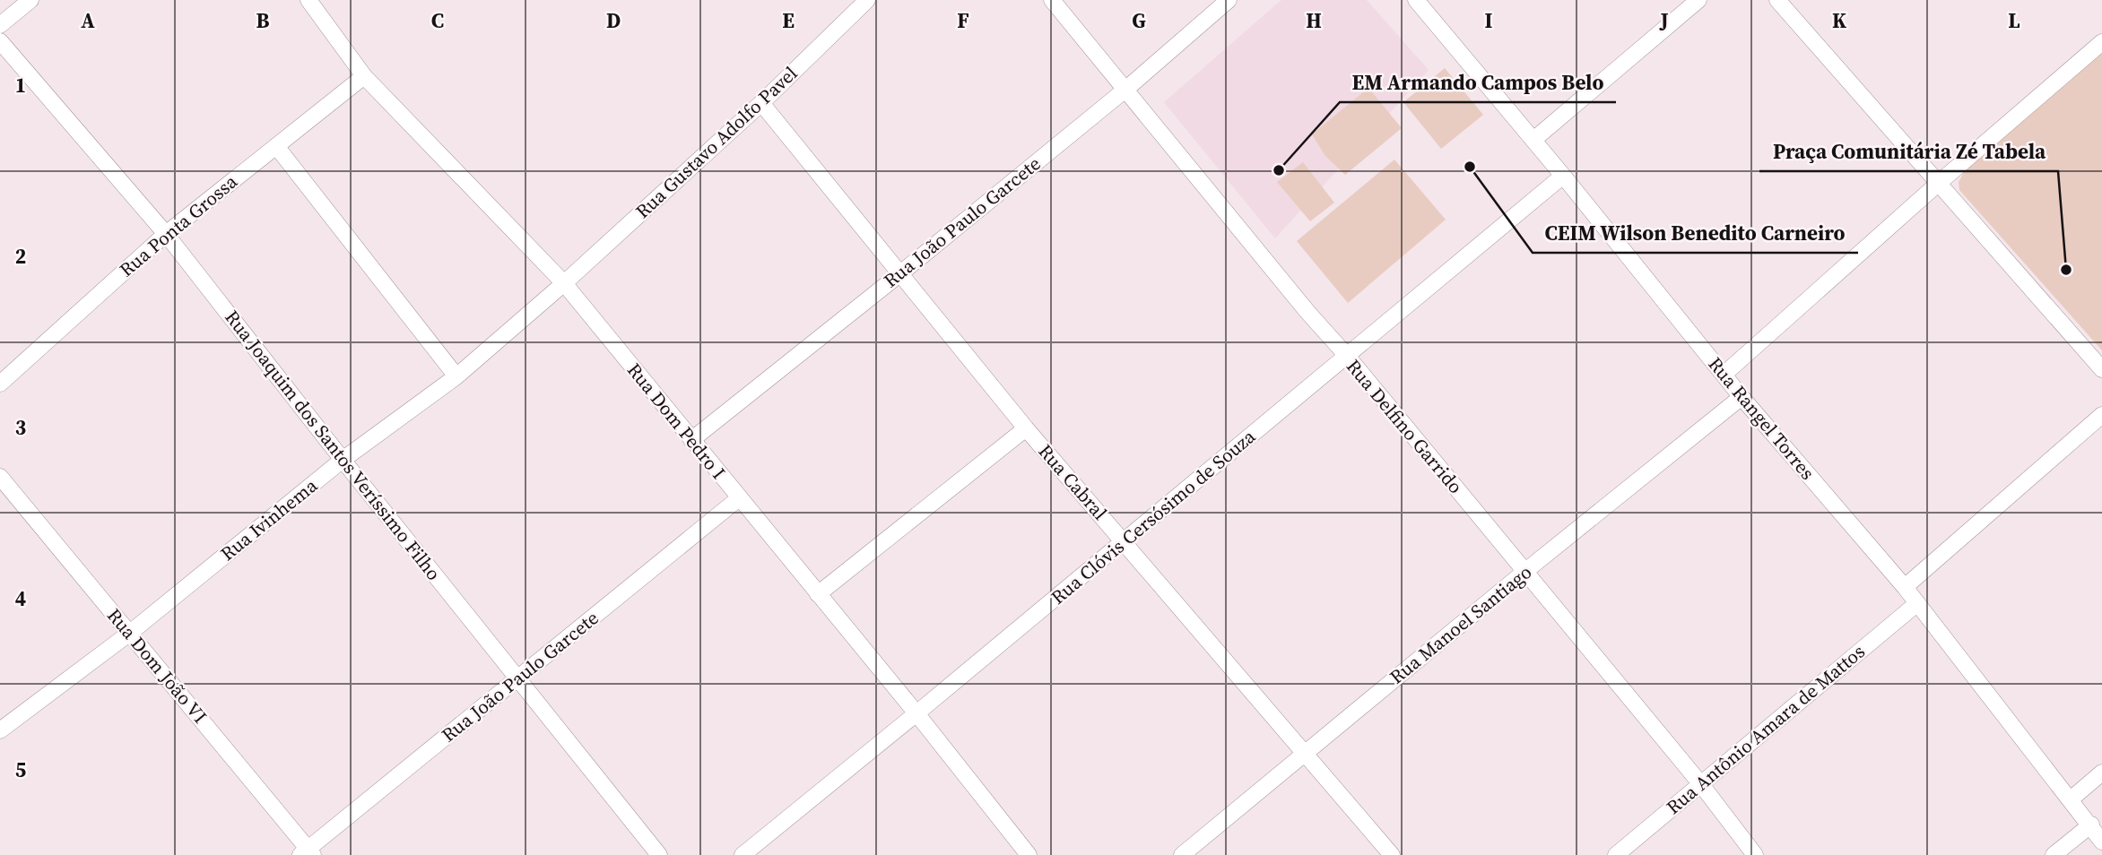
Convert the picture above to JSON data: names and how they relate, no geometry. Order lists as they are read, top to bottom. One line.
{"streets":{"street":["Rua Gustavo Adolfo Pavel","Rua João Paulo Garcete","Rua Ponta Grossa","Rua Rangel Torres","Rua Dom Pedro I","Rua Delfino Garrido","Rua Joaquim dos Santos Veríssimo Filho","Rua Cabral","Rua Clóvis Cersósimo de Souza","Rua Ivinhema","Rua Manoel Santiago","Rua Dom João VI","Rua Antônio Amara de Mattos"]},"crossings":[["Rua Gustavo Adolfo Pavel","Rua Dom Pedro I"],["Rua Gustavo Adolfo Pavel","Rua Cabral"],["Rua Gustavo Adolfo Pavel","Rua Ivinhema"],["Rua João Paulo Garcete","Rua Dom Pedro I"],["Rua João Paulo Garcete","Rua Delfino Garrido"],["Rua João Paulo Garcete","Rua Joaquim dos Santos Veríssimo Filho"],["Rua João Paulo Garcete","Rua Cabral"],["Rua João Paulo Garcete","Rua Dom João VI"],["Rua Ponta Grossa","Rua Dom Pedro I"],["Rua Ponta Grossa","Rua Joaquim dos Santos Veríssimo Filho"],["Rua Rangel Torres","Rua Clóvis Cersósimo de Souza"],["Rua Rangel Torres","Rua Manoel Santiago"],["Rua Rangel Torres","Rua Antônio Amara de Mattos"],["Rua Dom Pedro I","Rua Clóvis Cersósimo de Souza"],["Rua Dom Pedro I","Rua Ivinhema"],["Rua Delfino Garrido","Rua Clóvis Cersósimo de Souza"],["Rua Delfino Garrido","Rua Manoel Santiago"],["Rua Delfino Garrido","Rua Antônio Amara de Mattos"],["Rua Joaquim dos Santos Veríssimo Filho","Rua Ivinhema"],["Rua Cabral","Rua Clóvis Cersósimo de Souza"],["Rua Cabral","Rua Manoel Santiago"],["Rua Ivinhema","Rua Dom João VI"]],"places":["CEIM Wilson Benedito Carneiro","EM Armando Campos Belo","Praça Comunitária Zé Tabela"],"grid":{"columns":["A","B","C","D","E","F","G","H","I","J","K","L"],"rows":["1","2","3","4","5"]}}
